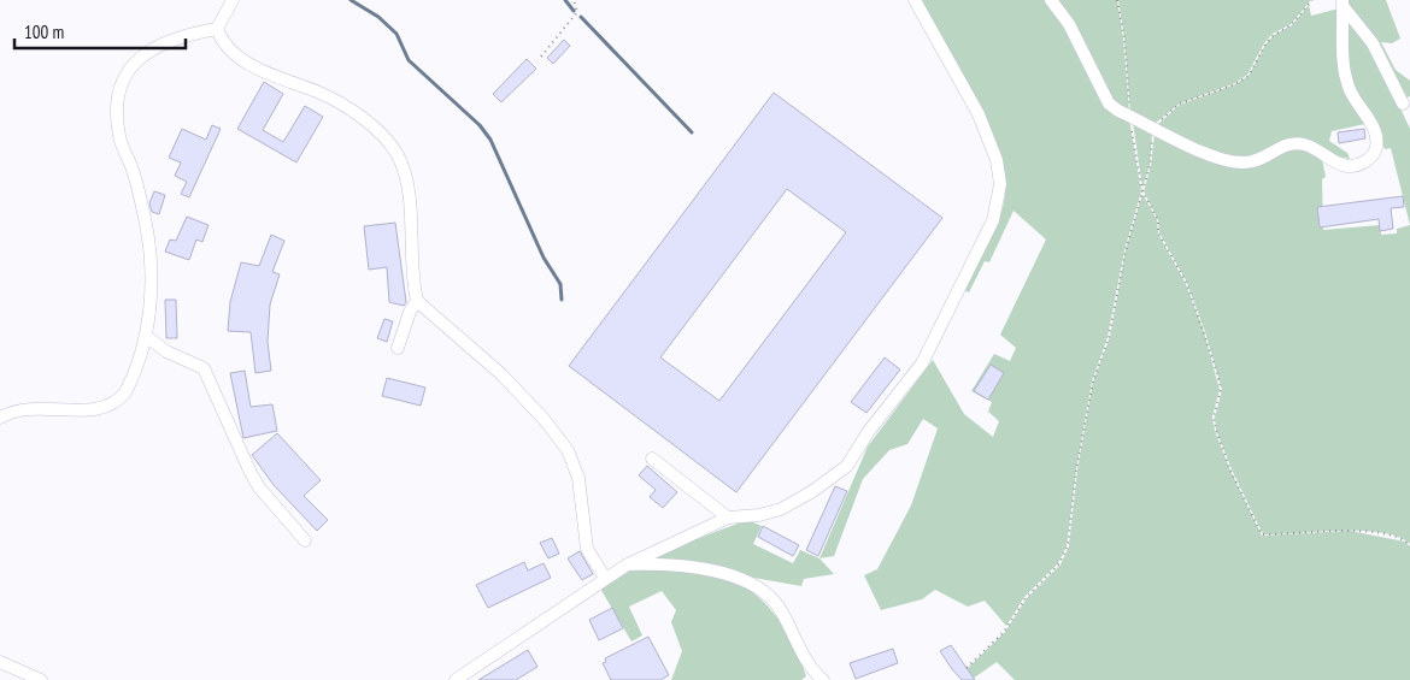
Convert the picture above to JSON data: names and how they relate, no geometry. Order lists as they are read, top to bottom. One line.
{"scale_bar":"100 m"}
